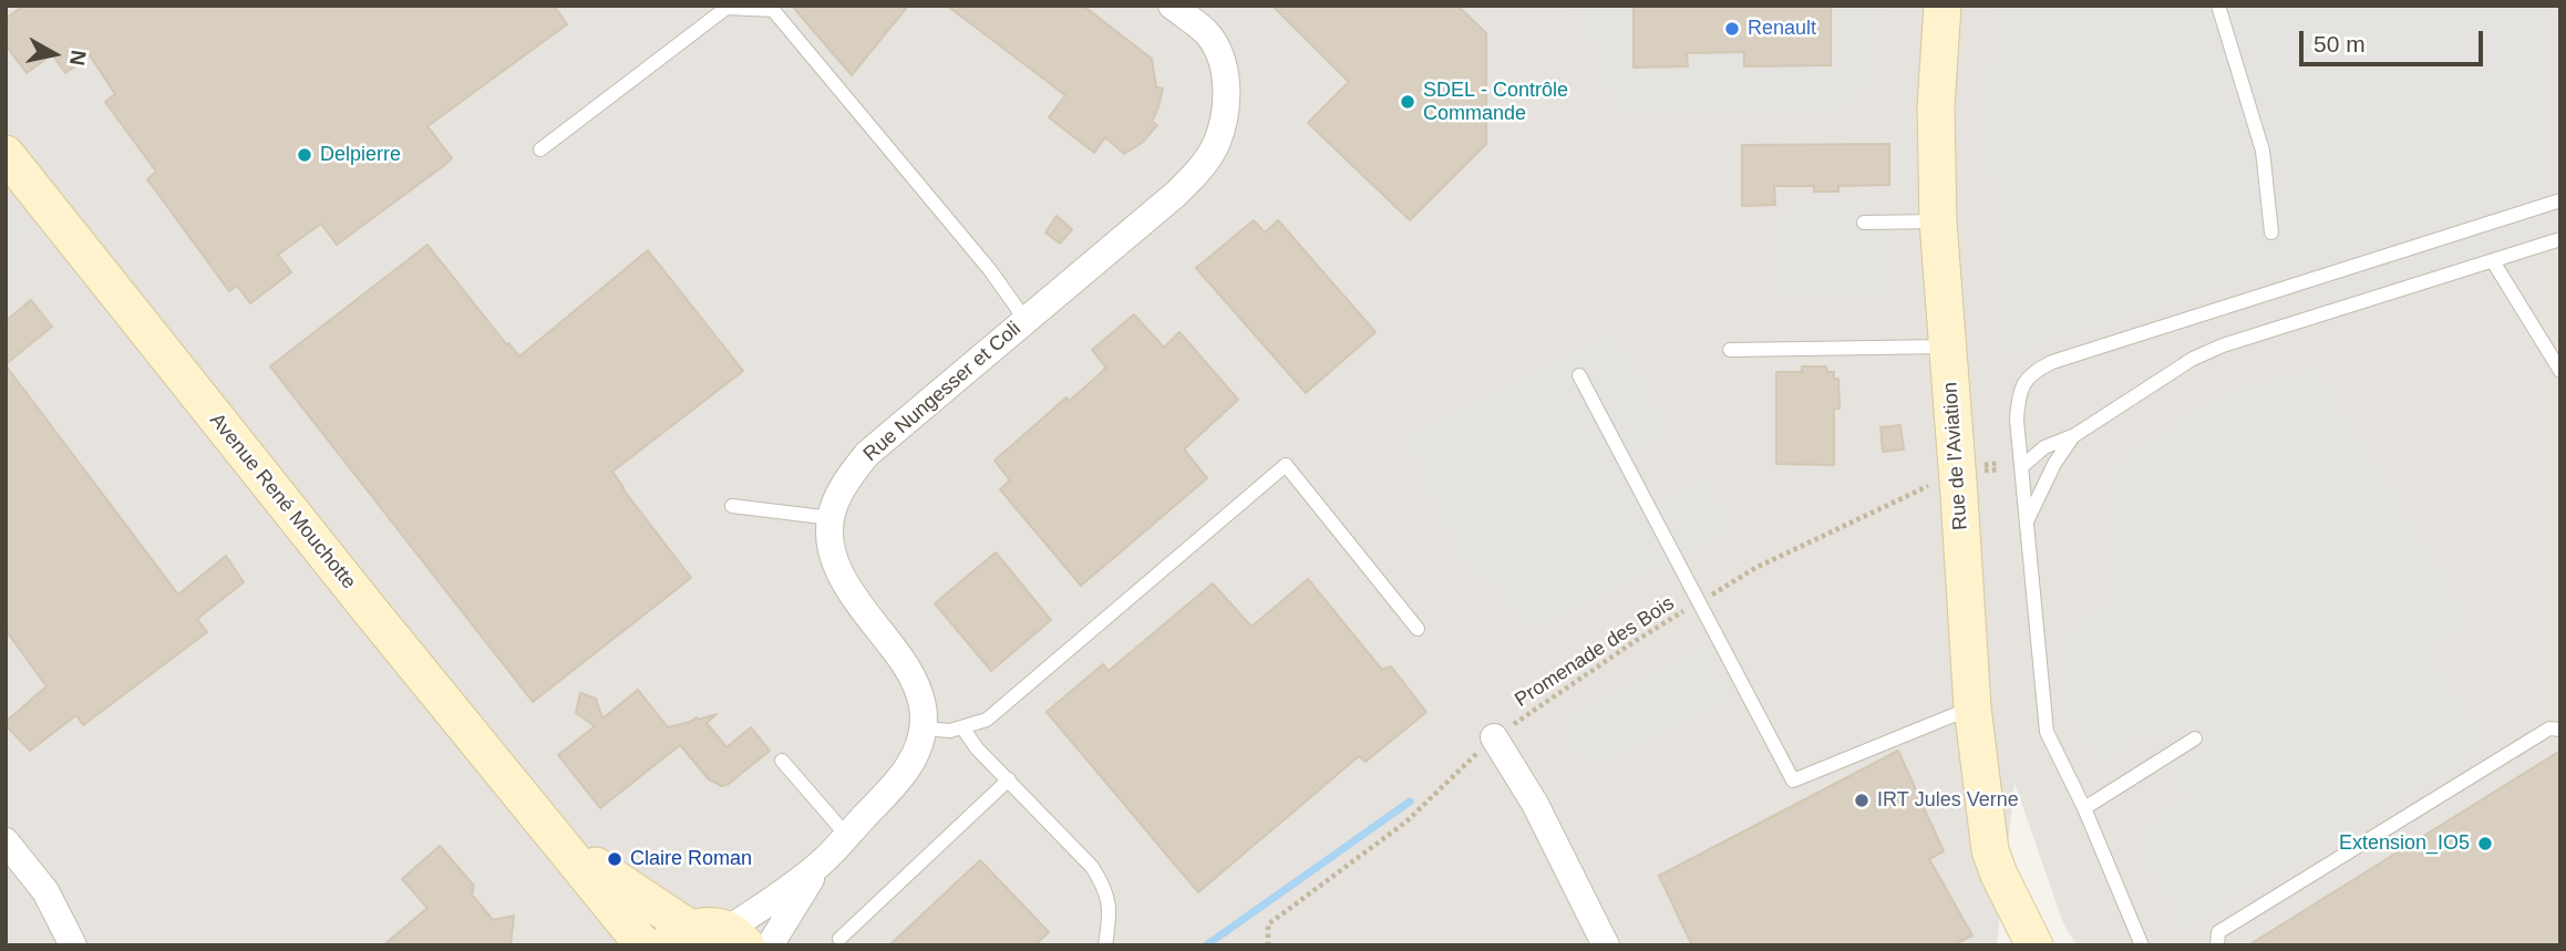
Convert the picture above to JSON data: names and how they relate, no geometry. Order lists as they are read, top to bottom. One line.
{"streets":{"street":["Rue Nungesser et Coli","Rue de l'Aviation","Avenue René Mouchotte"],"path":["Promenade des Bois"]},"crossings":[["Rue de l'Aviation","Promenade des Bois"]],"places":["Renault","SDEL - Contrôle Commande","Delpierre","IRT Jules Verne","Extension_IO5","Claire Roman"],"scale_bar":"50 m","north":"right"}
